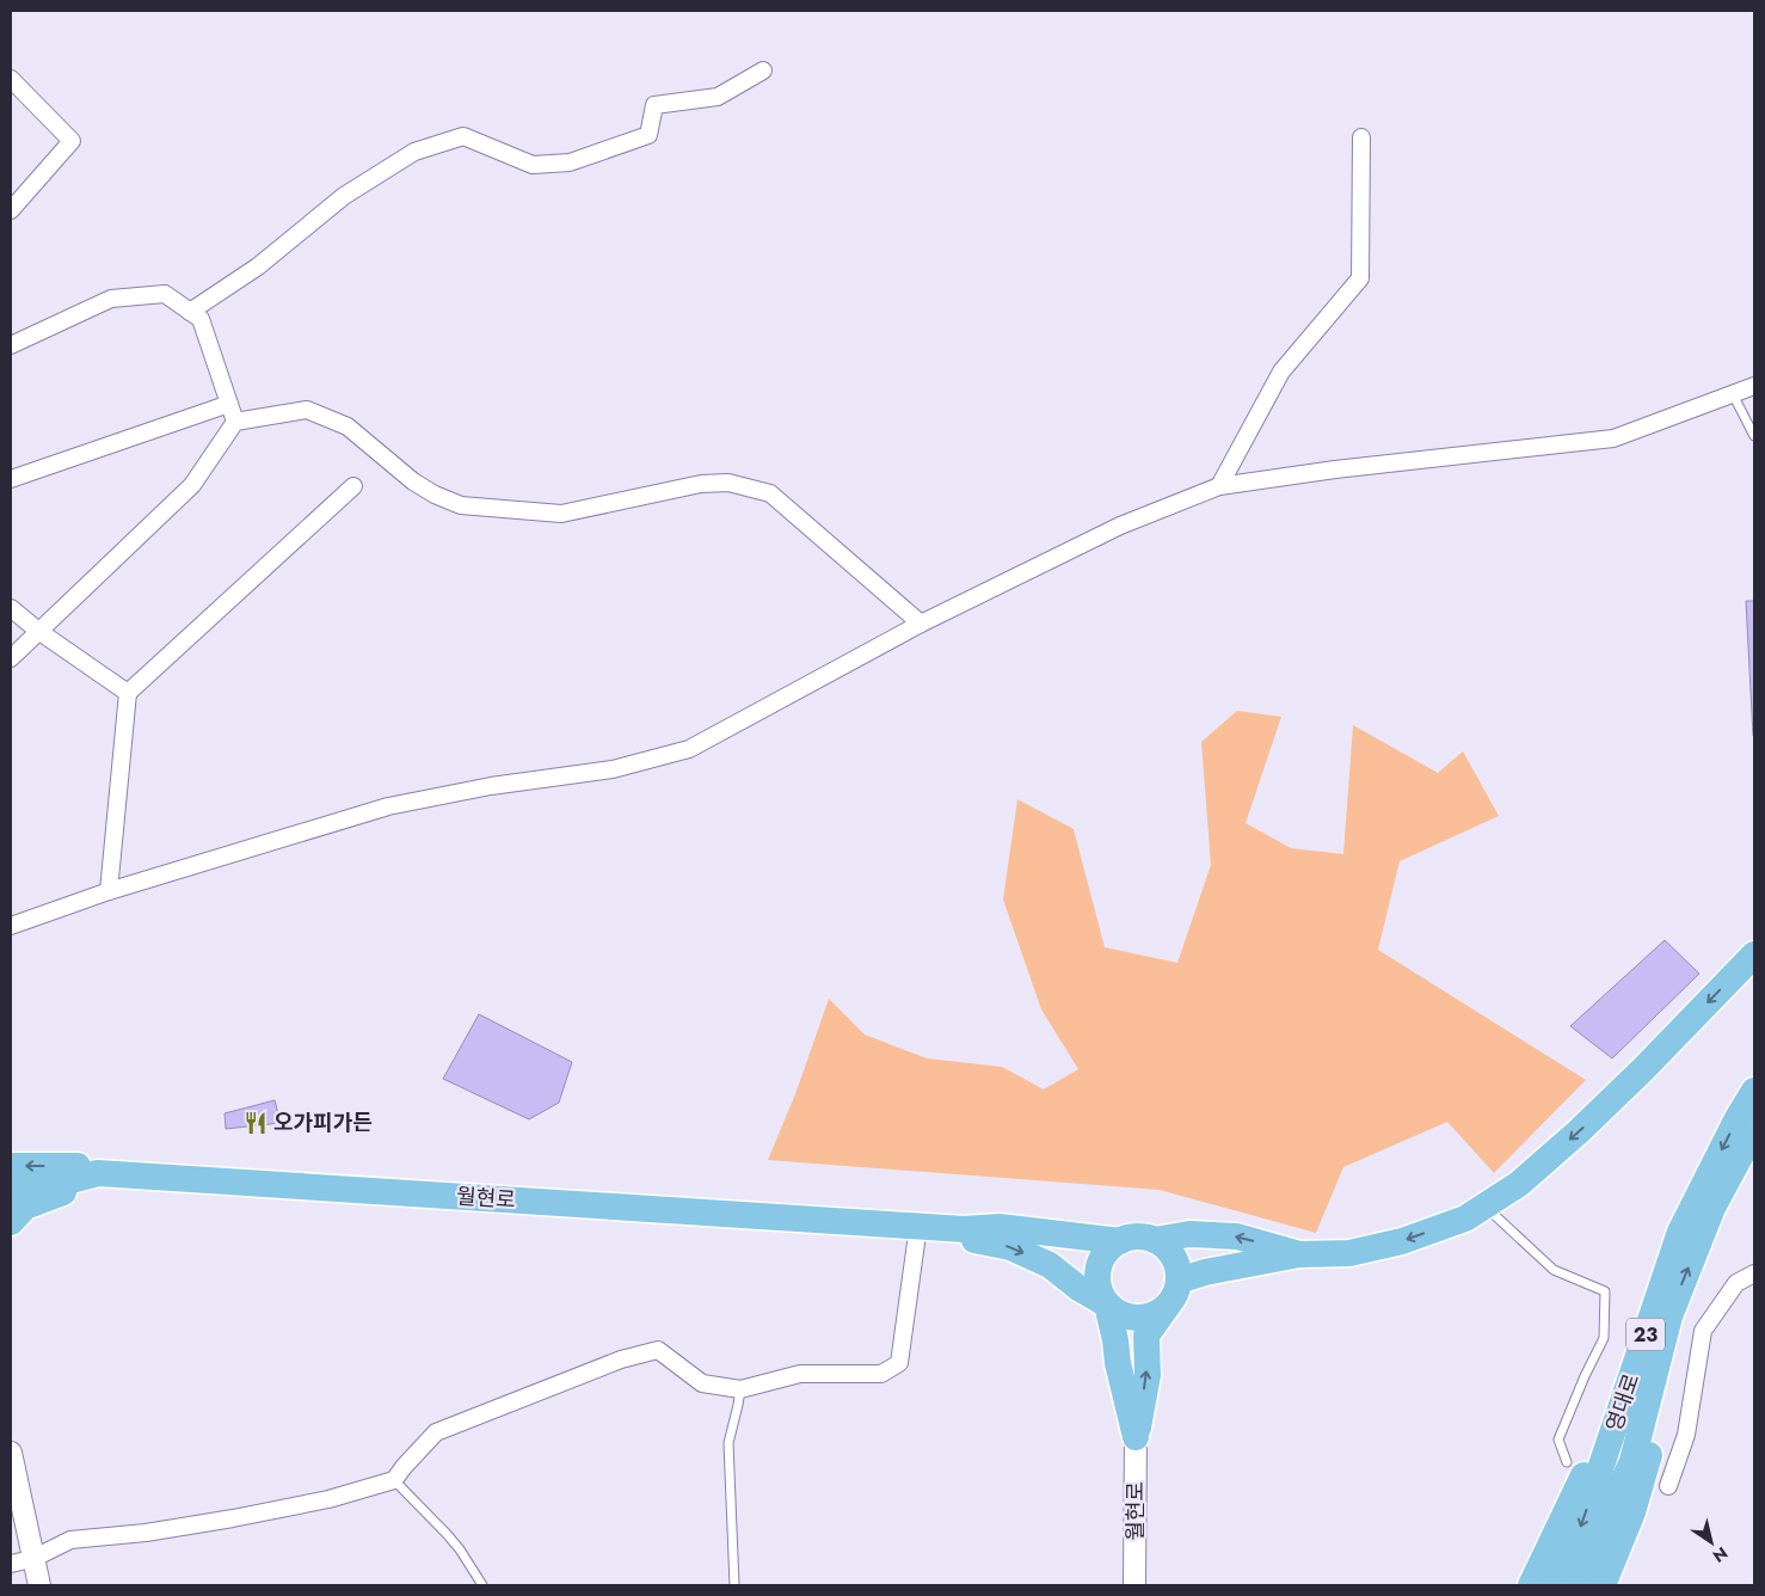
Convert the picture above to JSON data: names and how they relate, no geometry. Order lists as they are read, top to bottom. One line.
{"streets":{"main road":["월현로","23","영대로"]},"places":{"restaurant":["오가피가든"]},"north":"bottom right"}
